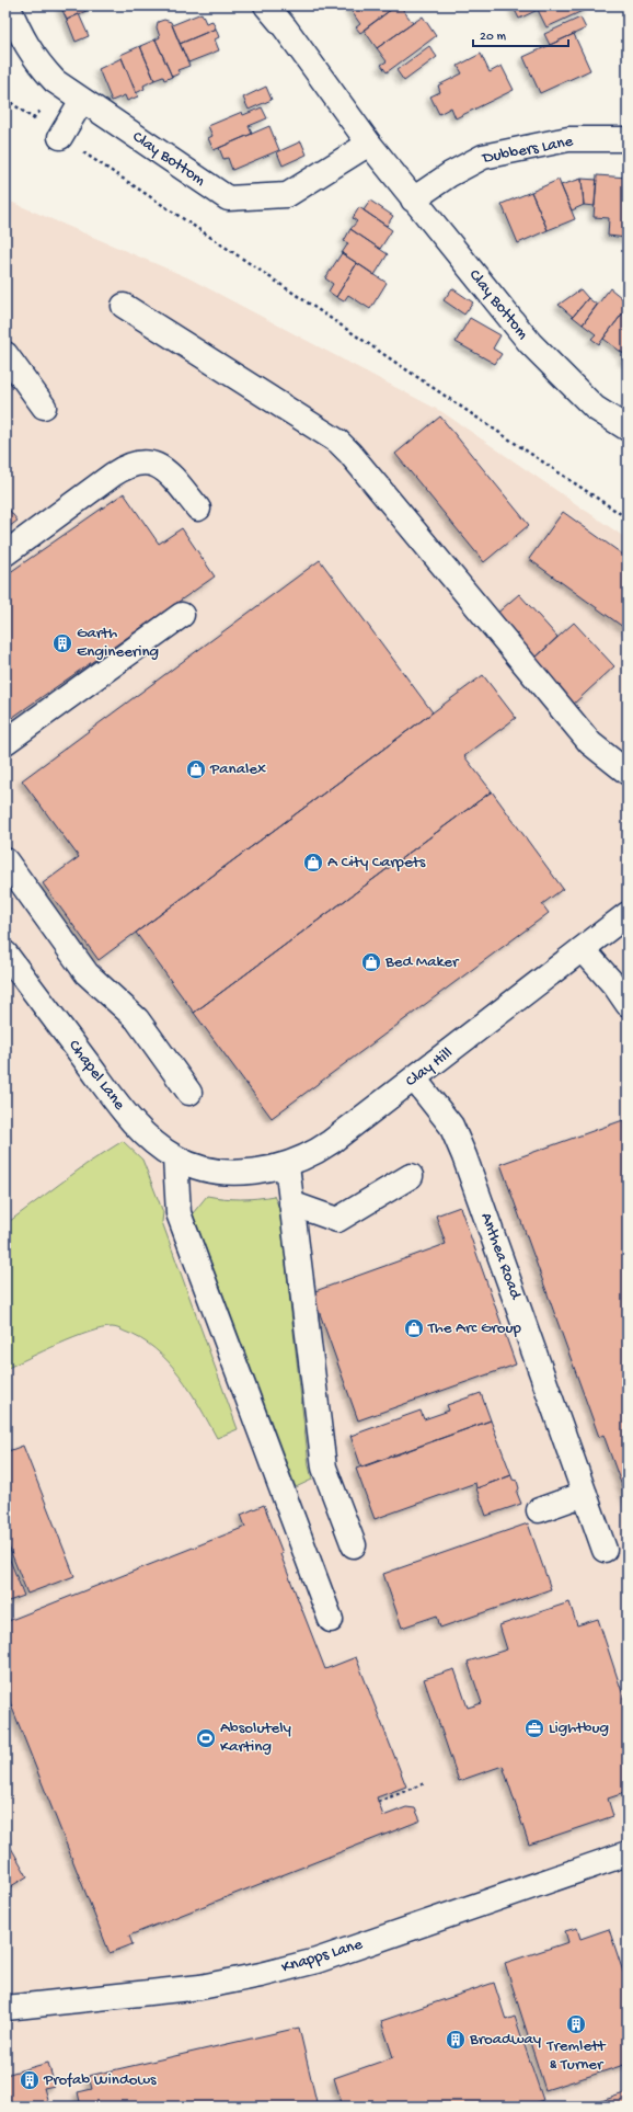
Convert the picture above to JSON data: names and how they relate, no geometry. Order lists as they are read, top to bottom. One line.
{"streets":{"street":["Dubbers Lane","Clay Bottom","Clay Hill","Chapel Lane","Anthea Road","Knapps Lane"]},"crossings":[["Dubbers Lane","Clay Bottom"],["Clay Hill","Chapel Lane"],["Clay Hill","Anthea Road"]],"places":{"building":["Garth Engineering","Tremlett & Turner","Broadway","Profab Windows"],"shop":["Panalex","A City Carpets","Bed Maker","The Arc Group"],"office":["Lightbug"],"sports":["Absolutely Karting"]},"scale_bar":"20 m"}
